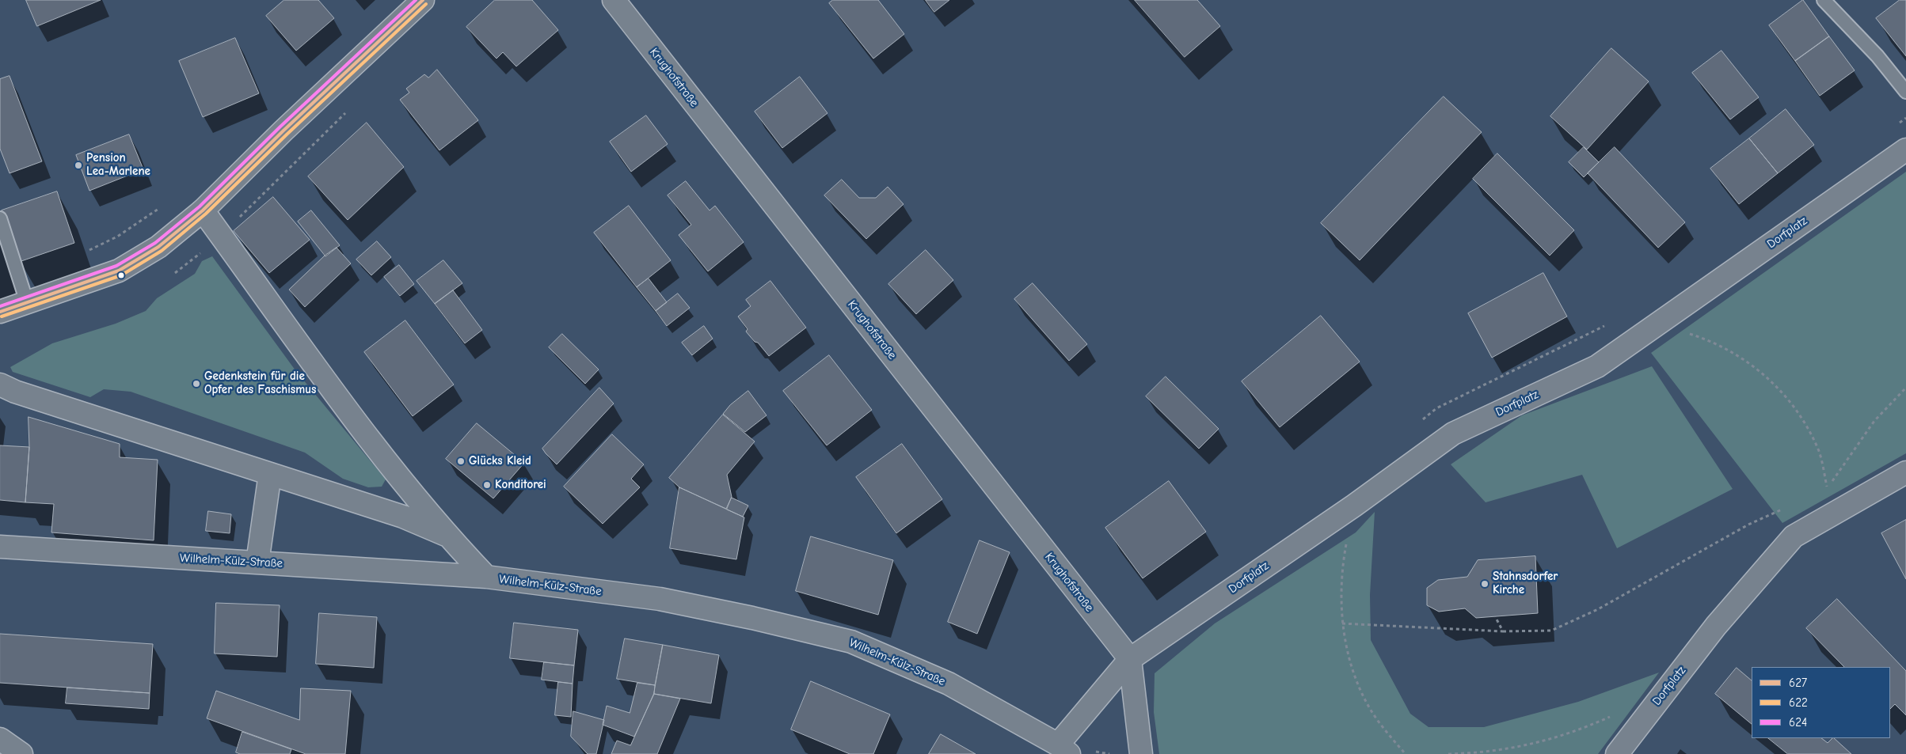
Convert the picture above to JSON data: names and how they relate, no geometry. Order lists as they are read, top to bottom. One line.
{"streets":{"street":["Krughofstraße","Dorfplatz","Wilhelm-Külz-Straße"]},"crossings":[["Krughofstraße","Dorfplatz"],["Dorfplatz","Wilhelm-Külz-Straße"]],"places":["Pension Lea-Marlene","Gedenkstein für die Opfer des Faschismus","Glücks Kleid","Konditorei","Stahnsdorfer Kirche"],"lines":["transit line 627","transit line 624","transit line 622"],"legend":["627","622","624"]}
